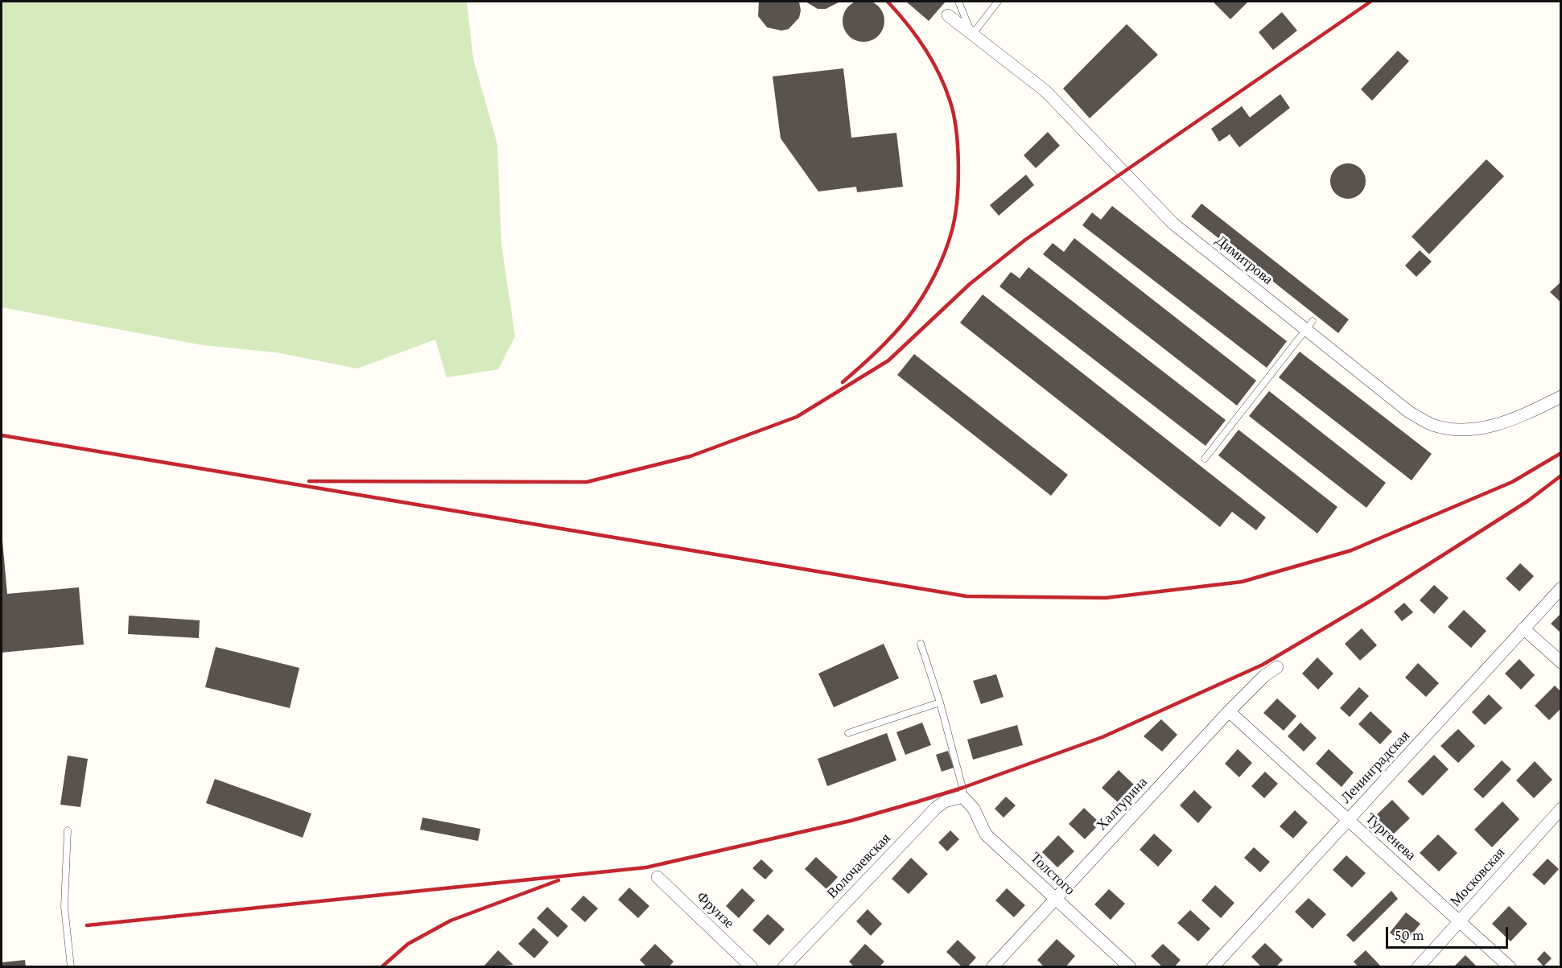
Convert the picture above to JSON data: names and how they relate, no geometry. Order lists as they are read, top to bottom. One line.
{"streets":{"street":["Димитрова","Ленинградская","Халтурина","Тургенева","Волочаевская","Толстого","Московская","Фрунзе"]},"crossings":[["Ленинградская","Тургенева"],["Халтурина","Тургенева"],["Халтурина","Толстого"],["Тургенева","Московская"],["Волочаевская","Толстого"]],"scale_bar":"50 m"}
